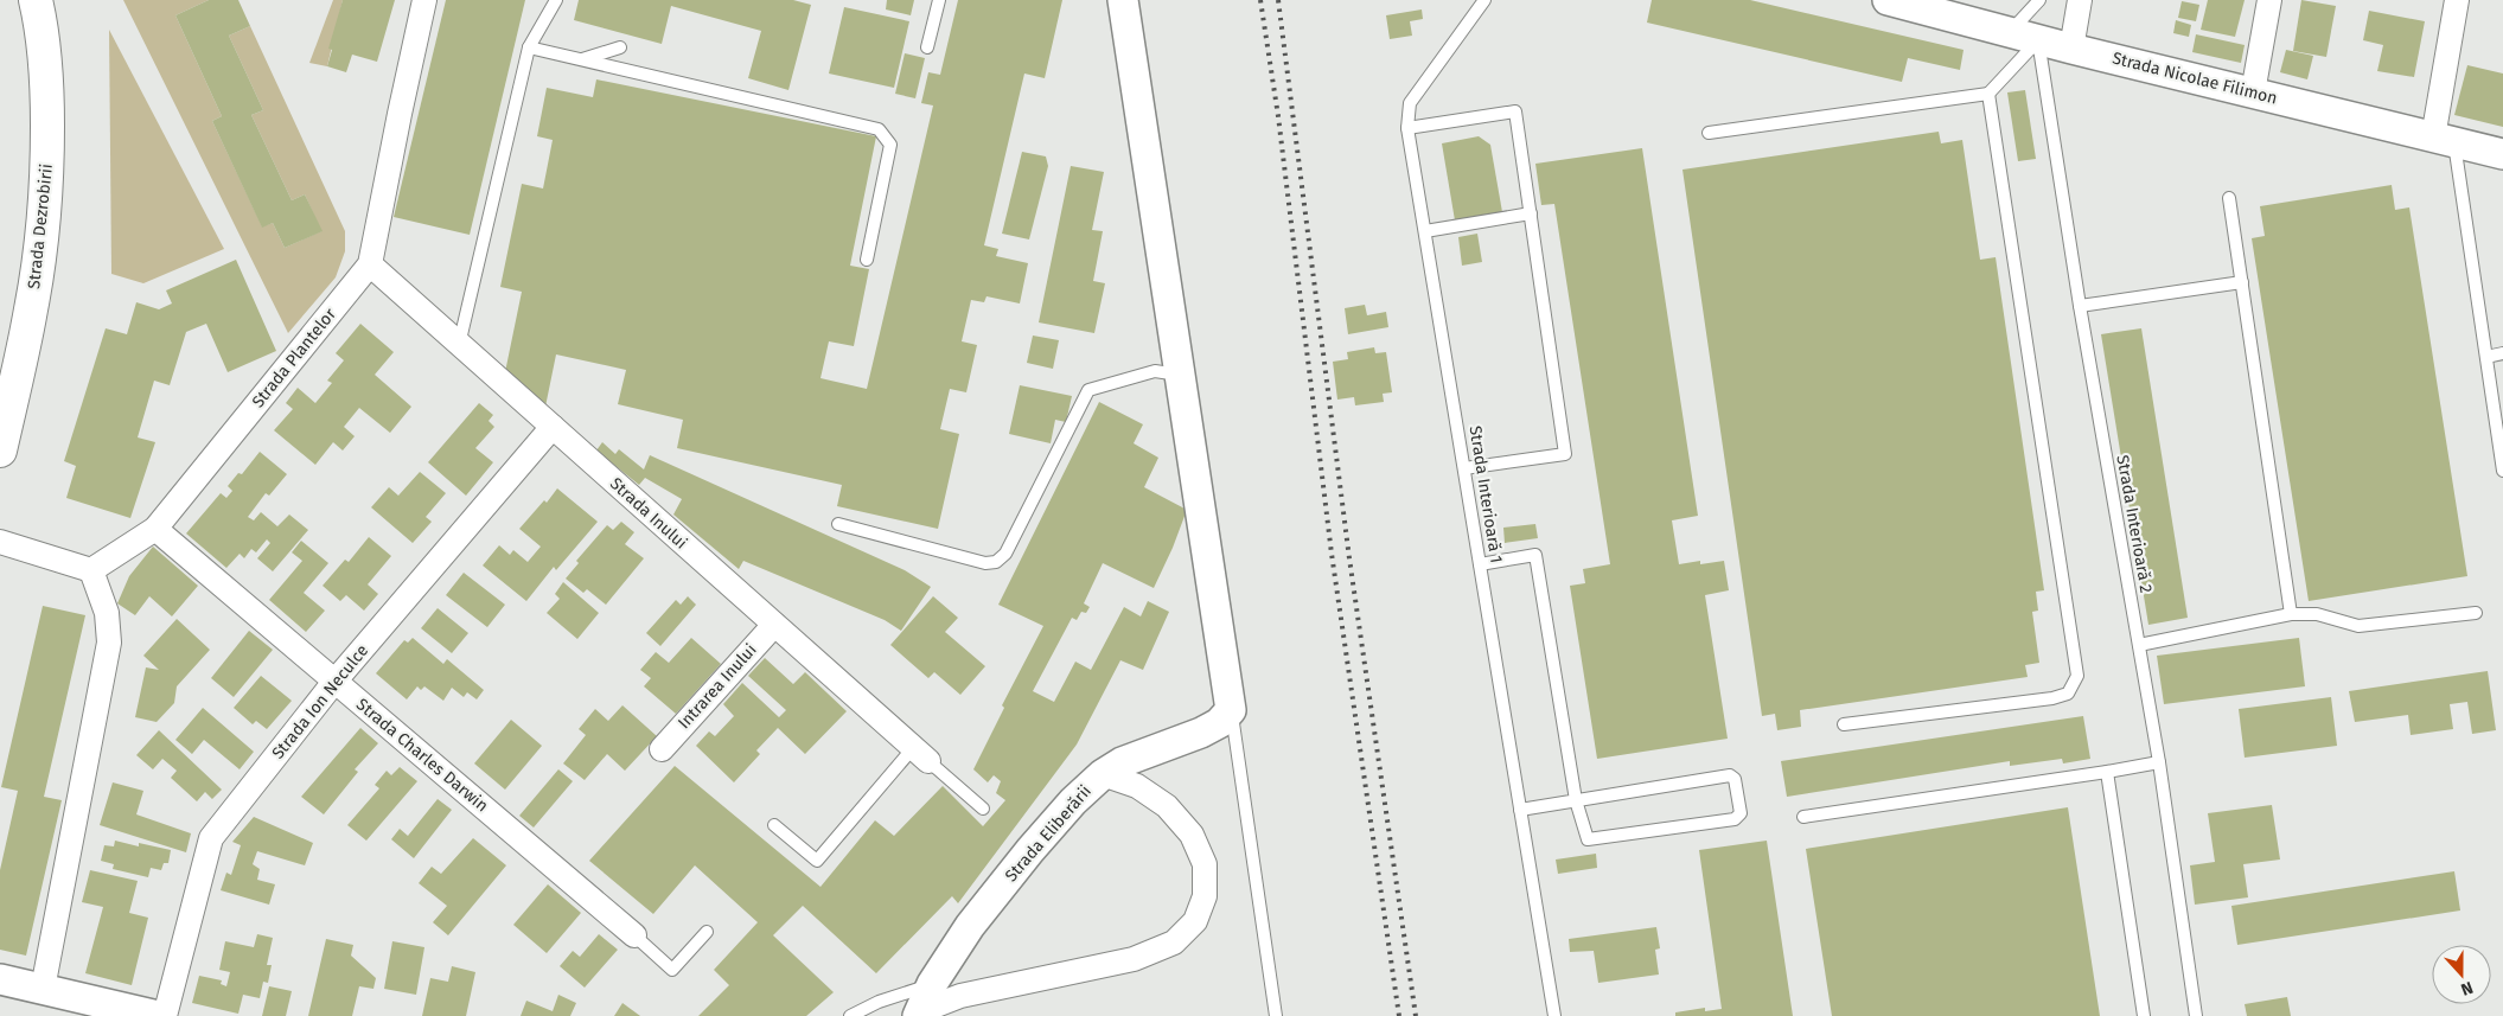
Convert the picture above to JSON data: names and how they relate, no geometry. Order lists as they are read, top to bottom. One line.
{"streets":{"main road":["Strada Dezrobirii"],"street":["Strada Nicolae Filimon","Strada Plantelor","Strada Inului","Intrarea Inului","Strada Ion Neculce","Strada Charles Darwin","Strada Eliberării"],"lane":["Strada Interioară 1","Strada Interioară 2"]},"crossings":[["Strada Nicolae Filimon","Strada Interioară 2"],["Strada Plantelor","Strada Inului"],["Strada Plantelor","Strada Charles Darwin"],["Strada Inului","Intrarea Inului"],["Strada Inului","Strada Ion Neculce"],["Strada Ion Neculce","Strada Charles Darwin"]],"north":"bottom"}
